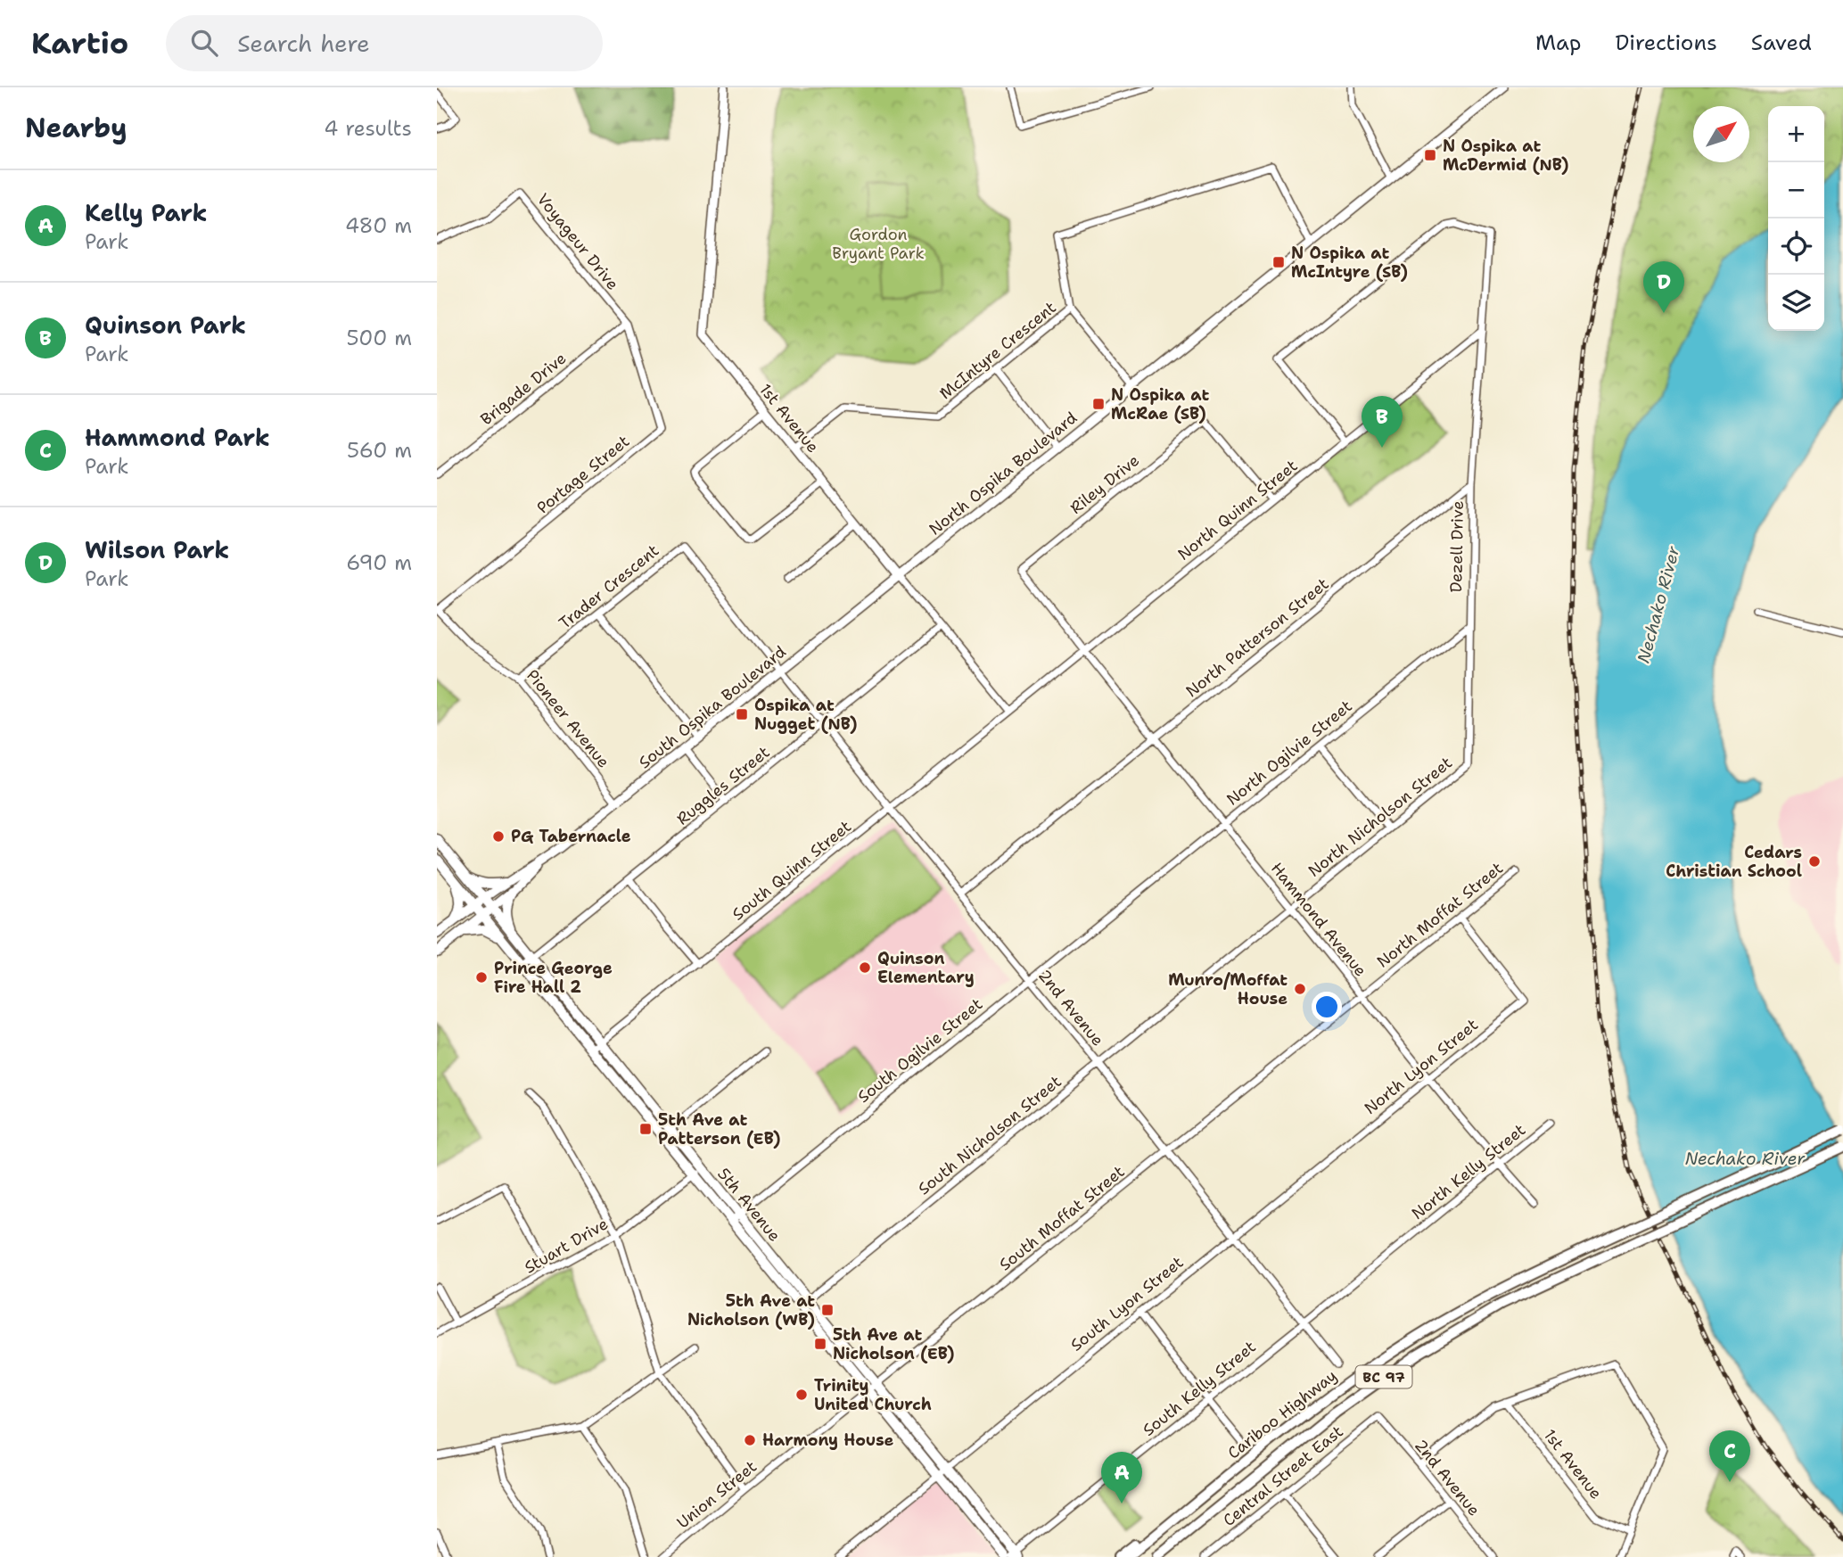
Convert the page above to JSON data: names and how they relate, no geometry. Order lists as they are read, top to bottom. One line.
{"streets":{"highway":["BC 97","Cariboo Highway"],"main road":["South Ospika Boulevard","5th Avenue"],"street":["Voyageur Drive","McIntyre Crescent","Brigade Drive","1st Avenue","North Ospika Boulevard","Portage Street","Riley Drive","North Quinn Street","Dezell Drive","Trader Crescent","North Patterson Street","Pioneer Avenue","North Ogilvie Street","Ruggles Street","North Nicholson Street","South Quinn Street","North Moffat Street","Hammond Avenue","2nd Avenue","South Ogilvie Street","North Lyon Street","South Nicholson Street","North Kelly Street","South Moffat Street","Stuart Drive","South Lyon Street","South Kelly Street","Central Street East","Union Street"]},"crossings":[["Voyageur Drive","Brigade Drive"],["Voyageur Drive","Portage Street"],["McIntyre Crescent","1st Avenue"],["McIntyre Crescent","North Ospika Boulevard"],["Brigade Drive","Portage Street"],["1st Avenue","North Ospika Boulevard"],["1st Avenue","North Quinn Street"],["1st Avenue","South Ospika Boulevard"],["1st Avenue","Ruggles Street"],["1st Avenue","South Quinn Street"],["North Ospika Boulevard","South Ospika Boulevard"],["Portage Street","Pioneer Avenue"],["Riley Drive","North Quinn Street"],["Riley Drive","Hammond Avenue"],["North Quinn Street","Dezell Drive"],["North Quinn Street","South Quinn Street"],["North Quinn Street","Hammond Avenue"],["Dezell Drive","North Patterson Street"],["Dezell Drive","North Ogilvie Street"],["Dezell Drive","North Nicholson Street"],["Trader Crescent","South Ospika Boulevard"],["Trader Crescent","Pioneer Avenue"],["Trader Crescent","2nd Avenue"],["North Patterson Street","Hammond Avenue"],["North Patterson Street","2nd Avenue"],["South Ospika Boulevard","Pioneer Avenue"],["South Ospika Boulevard","2nd Avenue"],["South Ospika Boulevard","5th Avenue"],["North Ogilvie Street","Hammond Avenue"],["North Ogilvie Street","South Ogilvie Street"],["Ruggles Street","2nd Avenue"],["Ruggles Street","5th Avenue"],["North Nicholson Street","Hammond Avenue"],["North Nicholson Street","South Nicholson Street"],["South Quinn Street","2nd Avenue"],["South Quinn Street","5th Avenue"],["North Moffat Street","Hammond Avenue"],["North Moffat Street","North Lyon Street"],["North Moffat Street","South Moffat Street"],["Hammond Avenue","North Lyon Street"],["Hammond Avenue","North Kelly Street"],["2nd Avenue","South Ogilvie Street"],["2nd Avenue","South Nicholson Street"],["2nd Avenue","South Moffat Street"],["2nd Avenue","South Lyon Street"],["2nd Avenue","South Kelly Street"],["2nd Avenue","Central Street East"],["South Ogilvie Street","5th Avenue"],["North Lyon Street","South Lyon Street"],["South Nicholson Street","5th Avenue"],["North Kelly Street","South Kelly Street"],["5th Avenue","South Moffat Street"],["5th Avenue","Stuart Drive"],["5th Avenue","South Lyon Street"],["5th Avenue","South Kelly Street"],["5th Avenue","Union Street"],["South Moffat Street","Union Street"]],"water":["Nechako River"],"parks":["Gordon Bryant Park"],"places":{"transit":["N Ospika at McDermid (NB)","N Ospika at McIntyre (SB)","N Ospika at McRae (SB)","Ospika at Nugget (NB)","5th Ave at Patterson (EB)","5th Ave at Nicholson (WB)","5th Ave at Nicholson (EB)"],"other":["PG Tabernacle","Cedars Christian School","Quinson Elementary","Prince George Fire Hall 2","Munro/Moffat House","Trinity United Church","Harmony House"]},"north":"top right","page":{"header":"Kartio","search":"Search here","nav":["Map","Directions","Saved"],"heading":["Nearby","4 results"],"map_buttons":["+","−"],"list":[{"mark":"A","name":"Kelly Park","note":"Park","value":"480 m"},{"mark":"B","name":"Quinson Park","note":"Park","value":"500 m"},{"mark":"C","name":"Hammond Park","note":"Park","value":"560 m"},{"mark":"D","name":"Wilson Park","note":"Park","value":"690 m"}],"pins":["D","B","C","A"]}}
